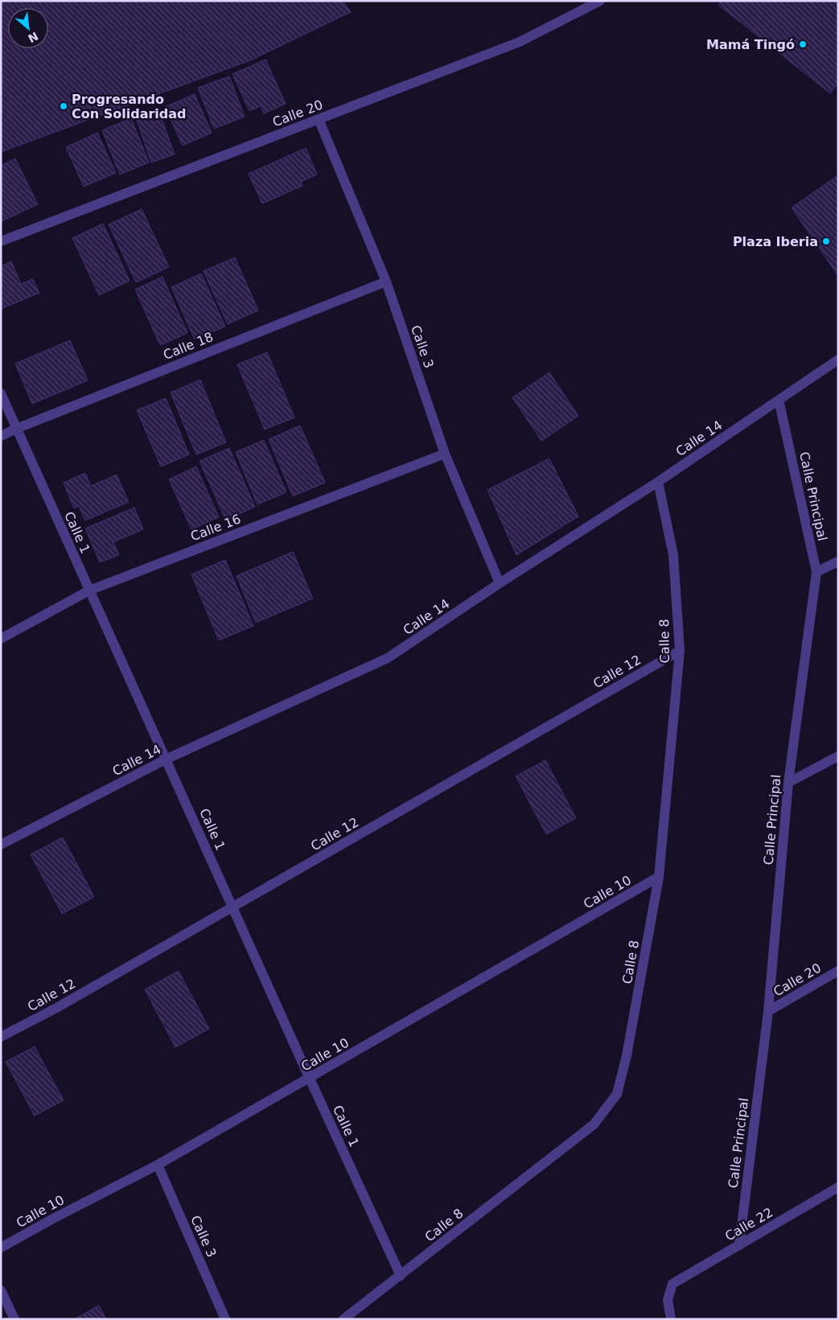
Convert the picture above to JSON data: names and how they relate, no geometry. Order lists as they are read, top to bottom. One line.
{"streets":{"street":["Calle 20","Calle 18","Calle 3","Calle 14","Calle Principal","Calle 16","Calle 1","Calle 8","Calle 12","Calle 10","Calle 22"]},"crossings":[["Calle 20","Calle 3"],["Calle 20","Calle Principal"],["Calle 18","Calle 3"],["Calle 18","Calle 1"],["Calle 3","Calle 14"],["Calle 3","Calle 16"],["Calle 3","Calle 10"],["Calle 14","Calle Principal"],["Calle 14","Calle 1"],["Calle 14","Calle 8"],["Calle Principal","Calle 22"],["Calle 16","Calle 1"],["Calle 1","Calle 8"],["Calle 1","Calle 12"],["Calle 1","Calle 10"],["Calle 8","Calle 12"],["Calle 8","Calle 10"]],"places":["Mamá Tingó","Progresando Con Solidaridad","Plaza Iberia"],"north":"bottom right"}
